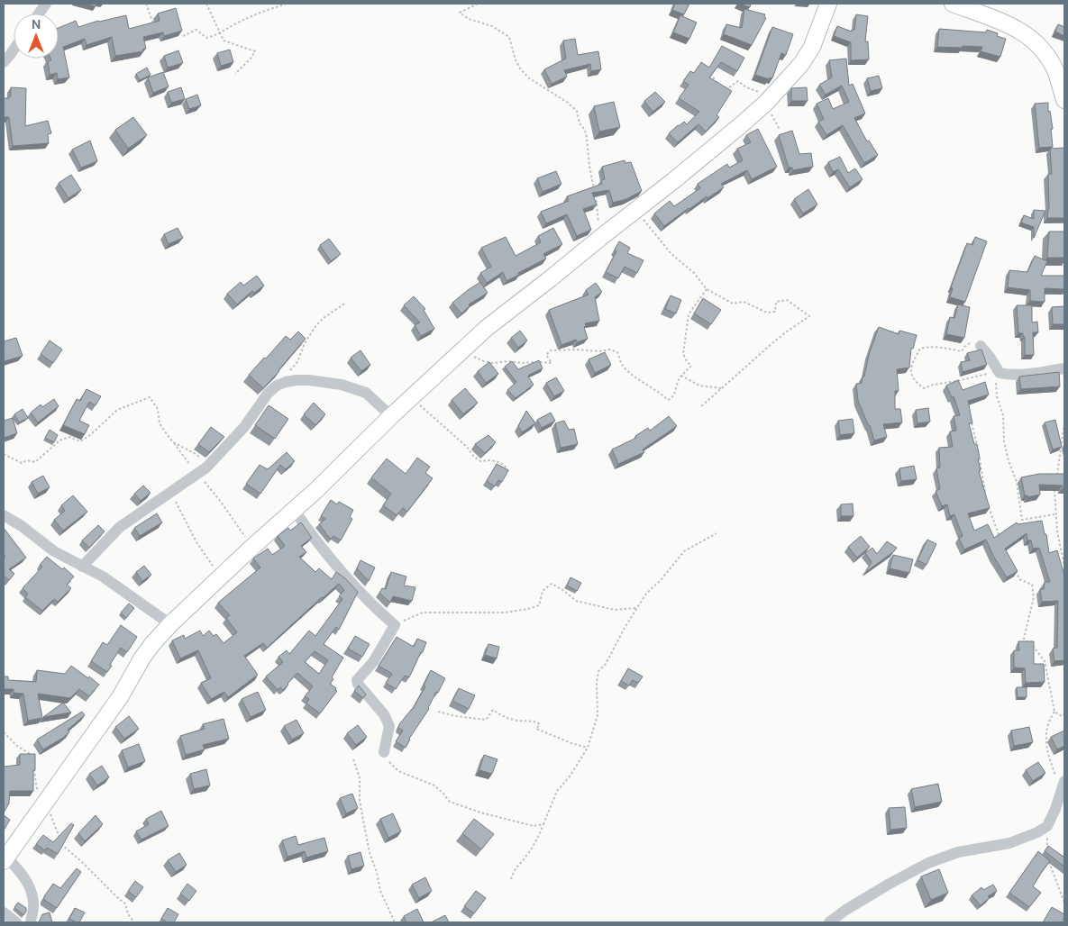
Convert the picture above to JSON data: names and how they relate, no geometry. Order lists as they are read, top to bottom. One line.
{"north":"top"}
